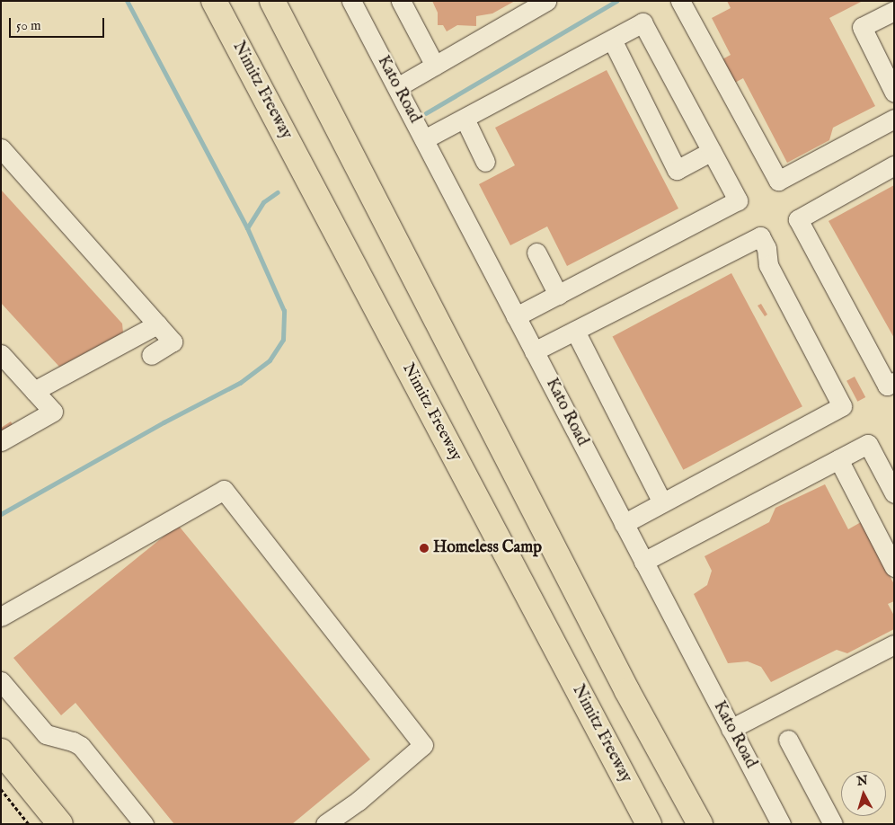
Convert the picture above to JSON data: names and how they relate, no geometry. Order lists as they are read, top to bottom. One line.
{"streets":{"main road":["Nimitz Freeway"],"street":["Kato Road"]},"places":["Homeless Camp"],"scale_bar":"50 m","north":"top"}
